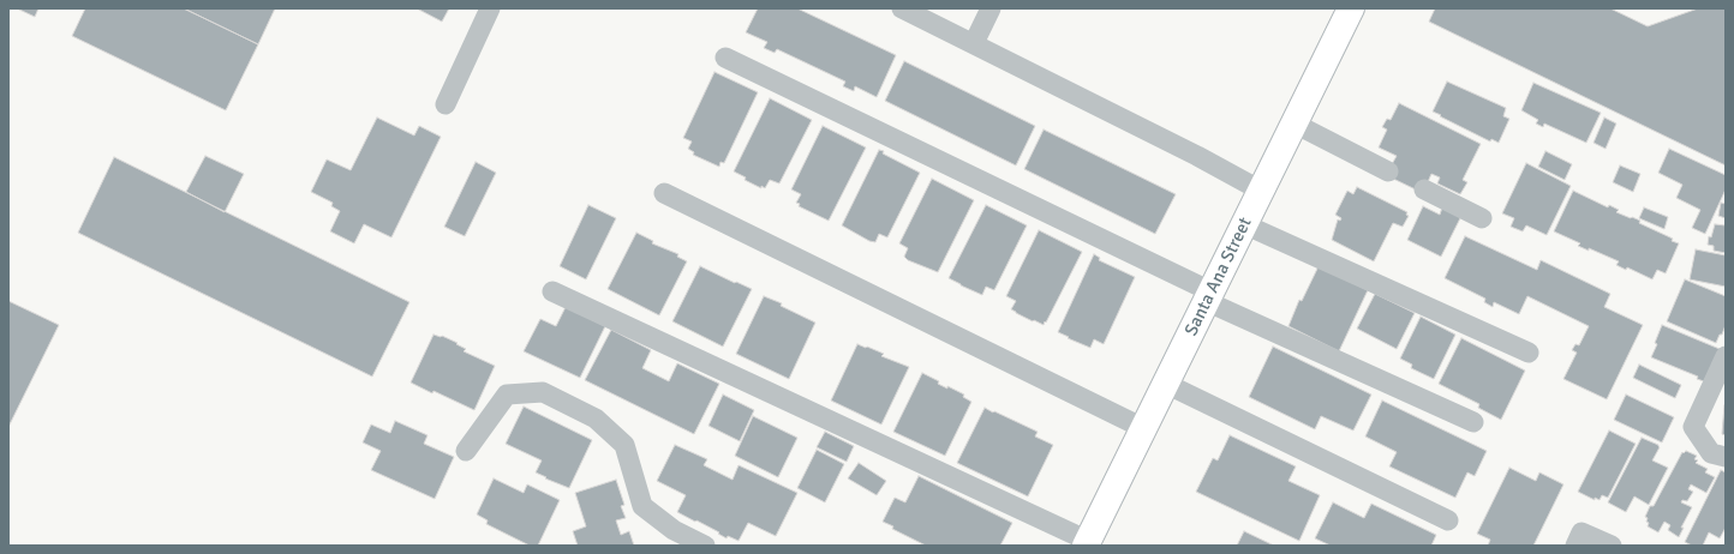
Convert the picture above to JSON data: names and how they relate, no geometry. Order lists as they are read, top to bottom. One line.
{"streets":{"street":["Santa Ana Street"]}}
